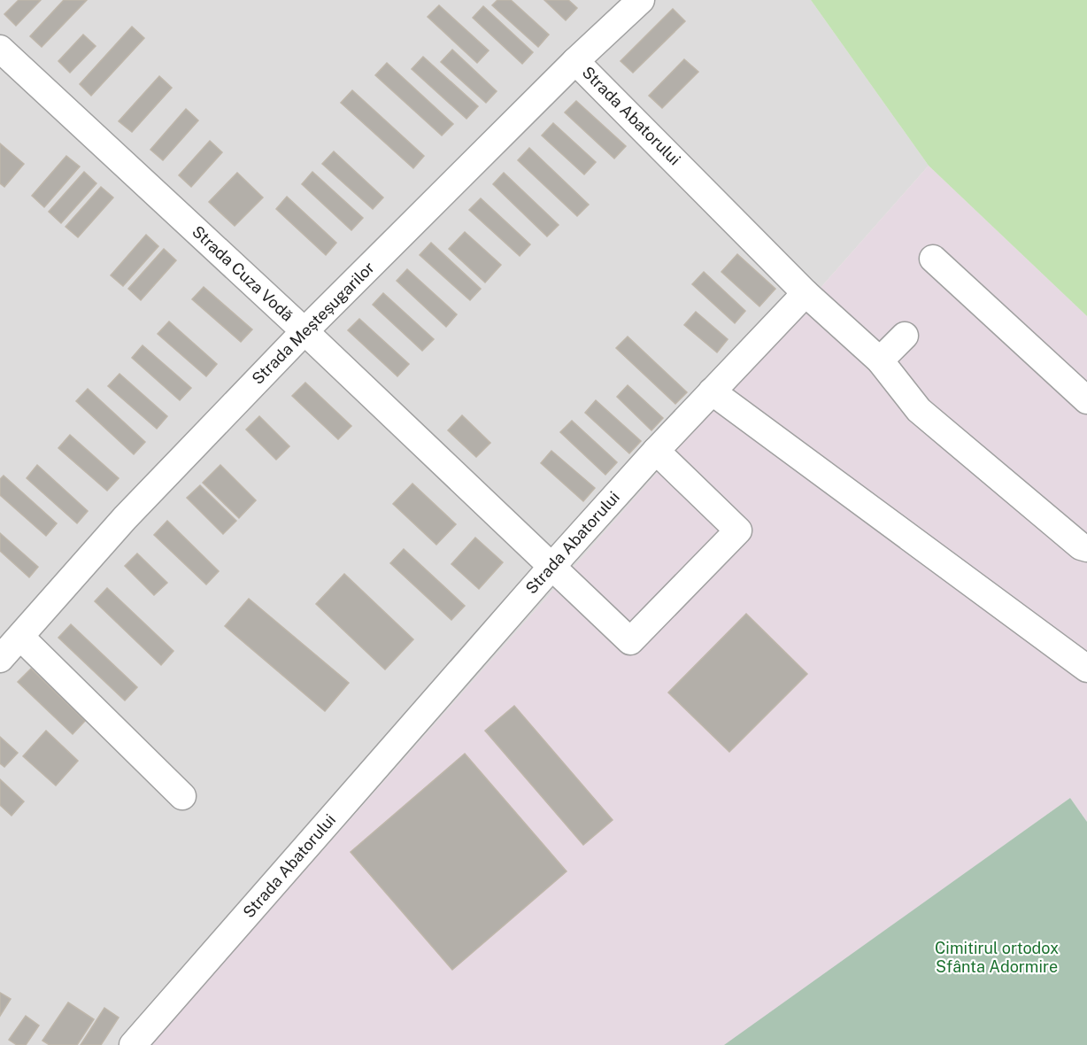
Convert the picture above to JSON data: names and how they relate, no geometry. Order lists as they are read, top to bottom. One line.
{"streets":{"street":["Strada Abatorului","Strada Cuza Vodă","Strada Meșteșugarilor"]},"crossings":[["Strada Abatorului","Strada Cuza Vodă"],["Strada Abatorului","Strada Meșteșugarilor"],["Strada Cuza Vodă","Strada Meșteșugarilor"]],"parks":["Cimitirul ortodox Sfânta Adormire"]}
